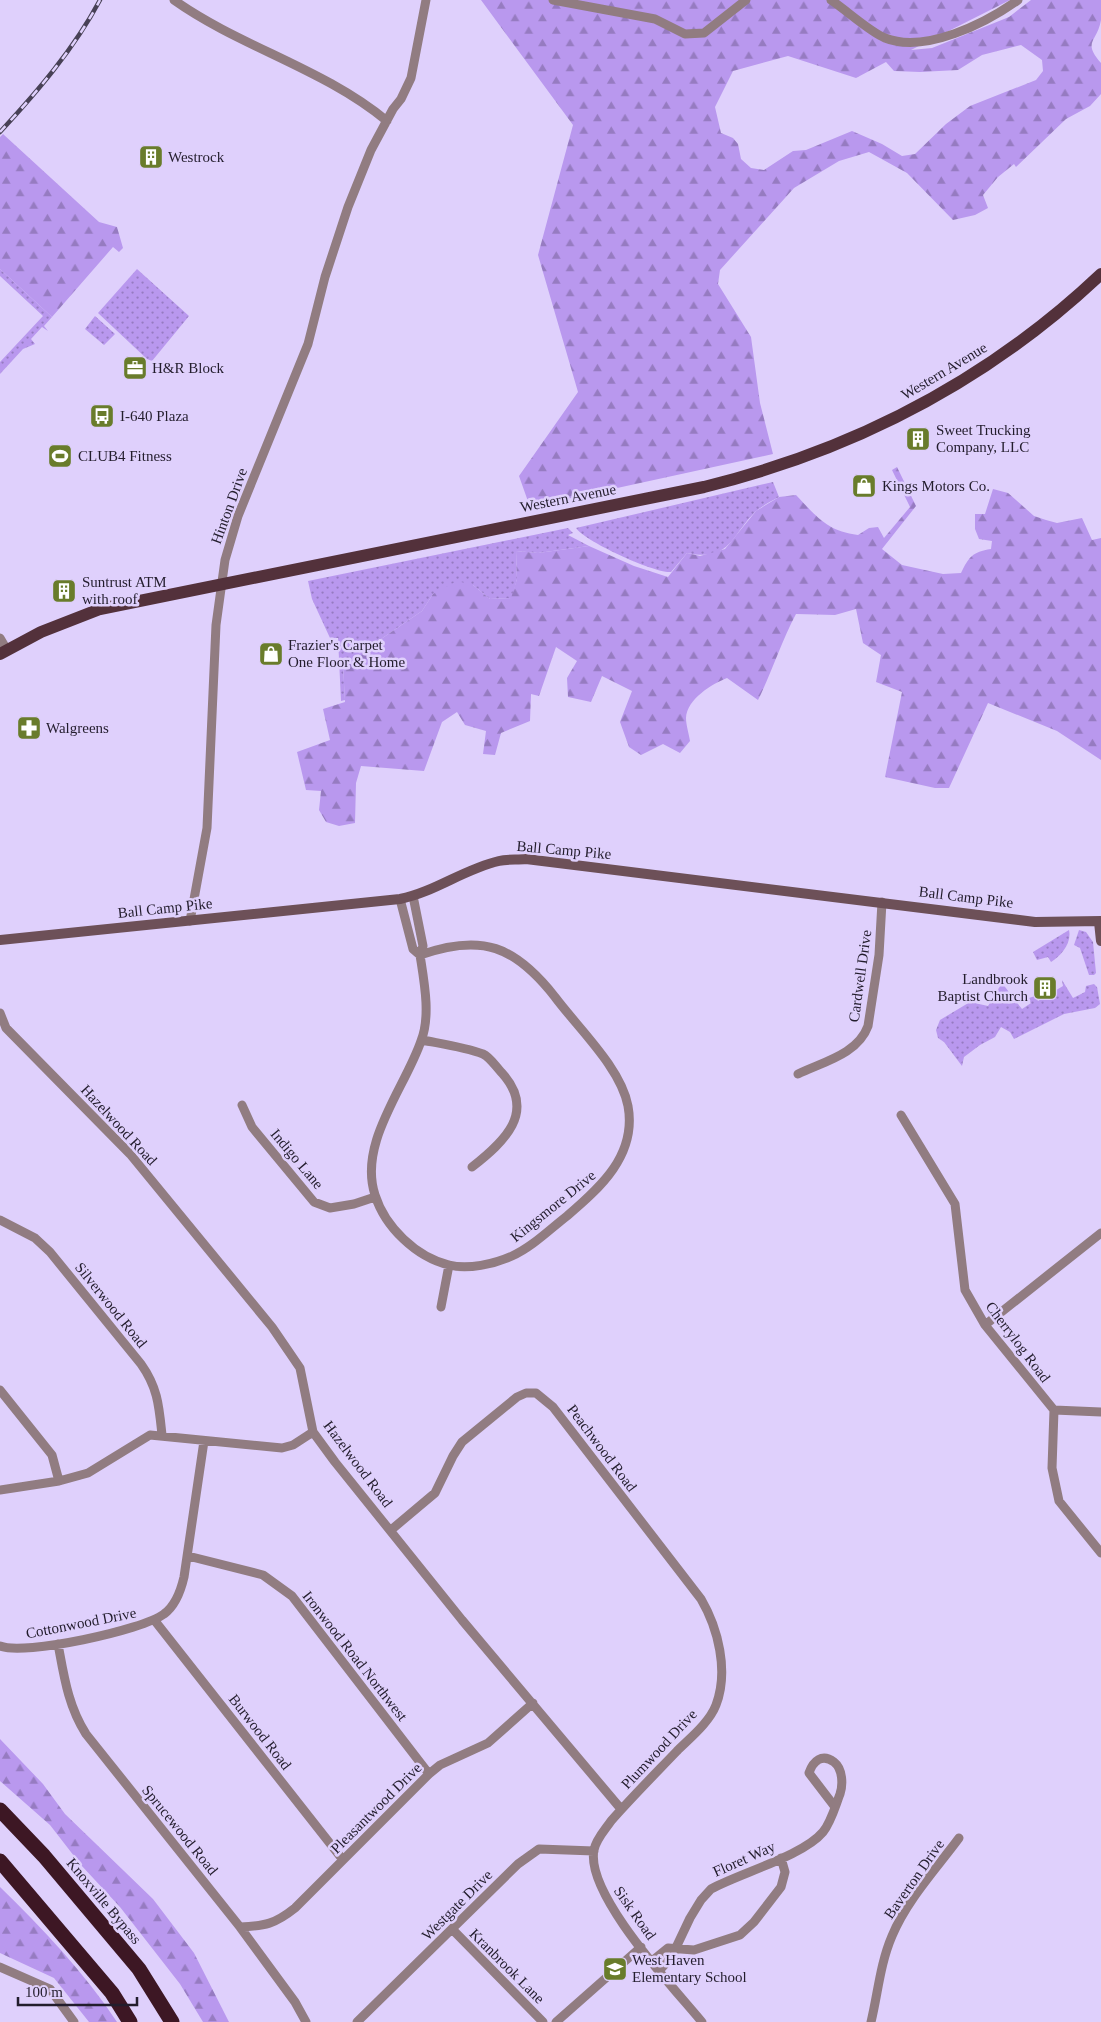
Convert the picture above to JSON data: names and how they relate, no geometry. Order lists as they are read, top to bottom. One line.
{"streets":{"highway":["Knoxville Bypass"],"main road":["Western Avenue"],"street":["Hinton Drive","Ball Camp Pike","Cardwell Drive","Hazelwood Road","Indigo Lane","Kingsmore Drive","Silverwood Road","Cherrylog Road","Peachwood Road","Cottonwood Drive","Ironwood Road Northwest","Burwood Road","Plumwood Drive","Pleasantwood Drive","Sprucewood Road","Floret Way","Baverton Drive","Westgate Drive","Sisk Road","Kranbrook Lane"]},"crossings":[["Western Avenue","Hinton Drive"],["Hinton Drive","Ball Camp Pike"],["Ball Camp Pike","Cardwell Drive"],["Ball Camp Pike","Kingsmore Drive"],["Hazelwood Road","Peachwood Road"],["Hazelwood Road","Plumwood Drive"],["Hazelwood Road","Pleasantwood Drive"],["Indigo Lane","Kingsmore Drive"],["Peachwood Road","Plumwood Drive"],["Cottonwood Drive","Ironwood Road Northwest"],["Cottonwood Drive","Burwood Road"],["Cottonwood Drive","Sprucewood Road"],["Ironwood Road Northwest","Pleasantwood Drive"],["Burwood Road","Pleasantwood Drive"],["Pleasantwood Drive","Sprucewood Road"],["Floret Way","Sisk Road"],["Westgate Drive","Sisk Road"],["Westgate Drive","Kranbrook Lane"]],"places":{"building":["Westrock","Sweet Trucking Company, LLC","Suntrust ATM with roof","Landbrook Baptist Church"],"office":["H&R Block"],"bus stop":["I-640 Plaza"],"sports":["CLUB4 Fitness"],"shop":["Kings Motors Co.","Frazier's Carpet One Floor & Home"],"pharmacy":["Walgreens"],"school or university":["West Haven Elementary School"]},"scale_bar":"100 m"}
